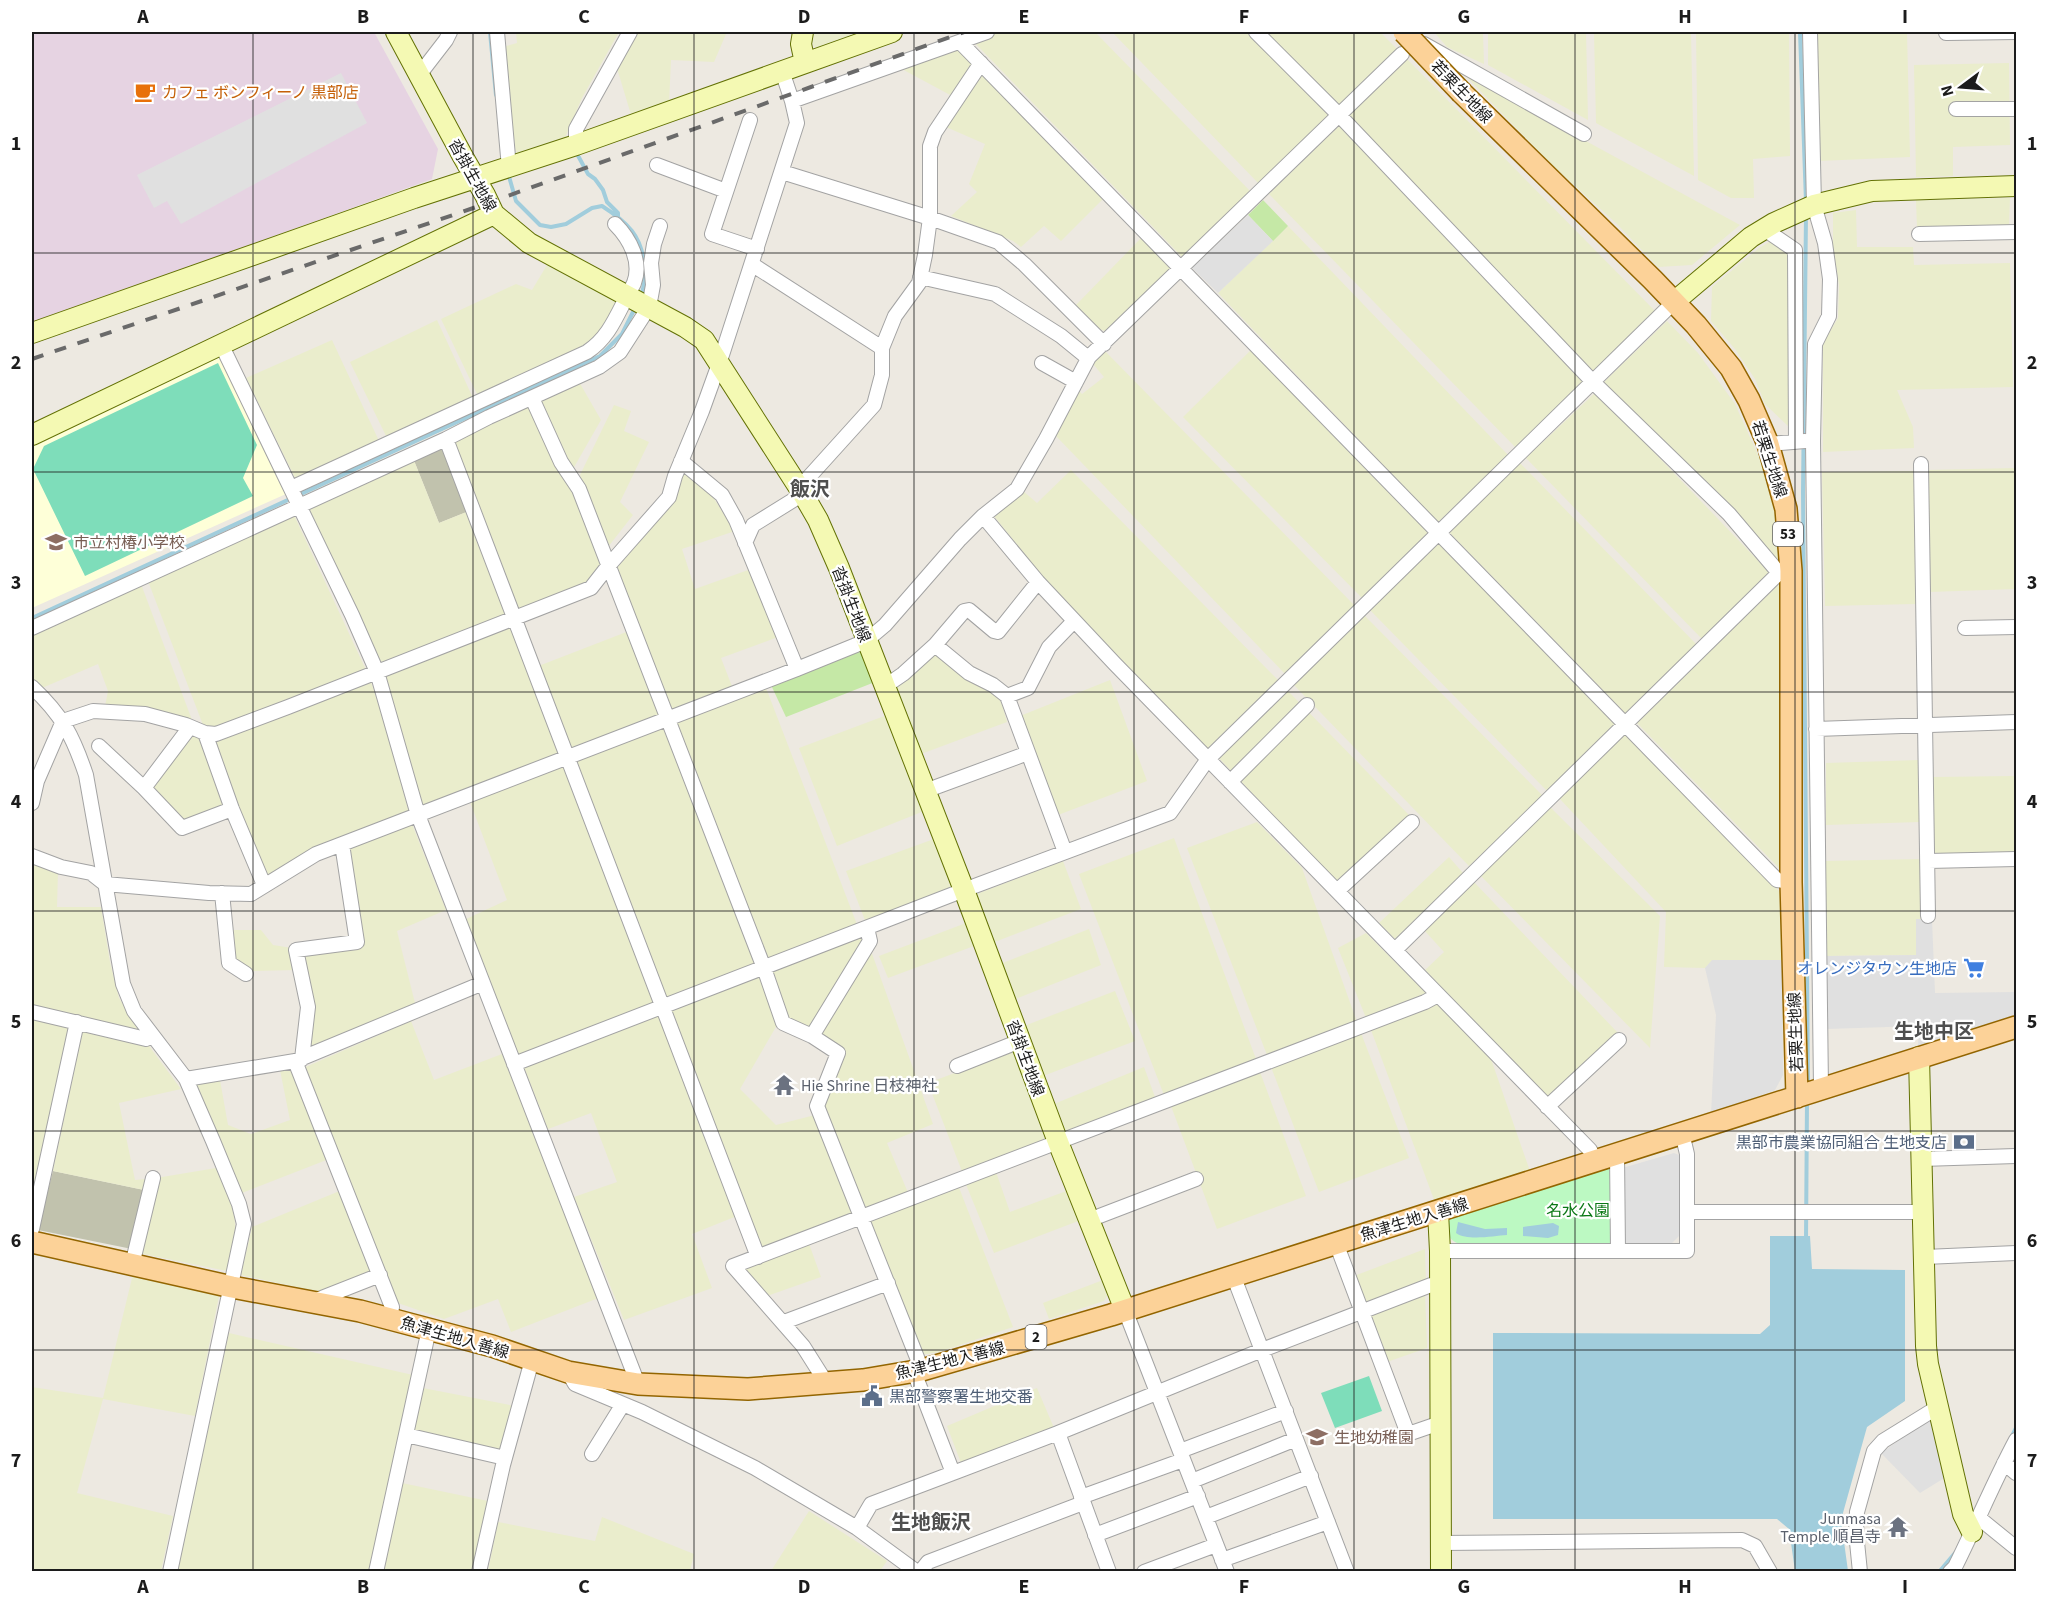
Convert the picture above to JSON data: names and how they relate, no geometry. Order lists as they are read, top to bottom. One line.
{"streets":{"main road":["若栗生地線","53","魚津生地入善線","2"],"street":["沓掛生地線"]},"crossings":[["若栗生地線","魚津生地入善線"],["沓掛生地線","魚津生地入善線"]],"districts":["飯沢","生地中区","生地飯沢"],"parks":["名水公園"],"places":{"cafe":["カフェ ボンフィーノ 黒部店"],"school or university":["市立村椿小学校","生地幼稚園"],"supermarket":["オレンジタウン生地店"],"temple":["Hie Shrine 日枝神社","Junmasa Temple 順昌寺"],"bank":["黒部市農業協同組合 生地支店"],"public building":["黒部警察署生地交番"]},"north":"left","grid":{"columns":["A","B","C","D","E","F","G","H","I"],"rows":["1","2","3","4","5","6","7"]}}
